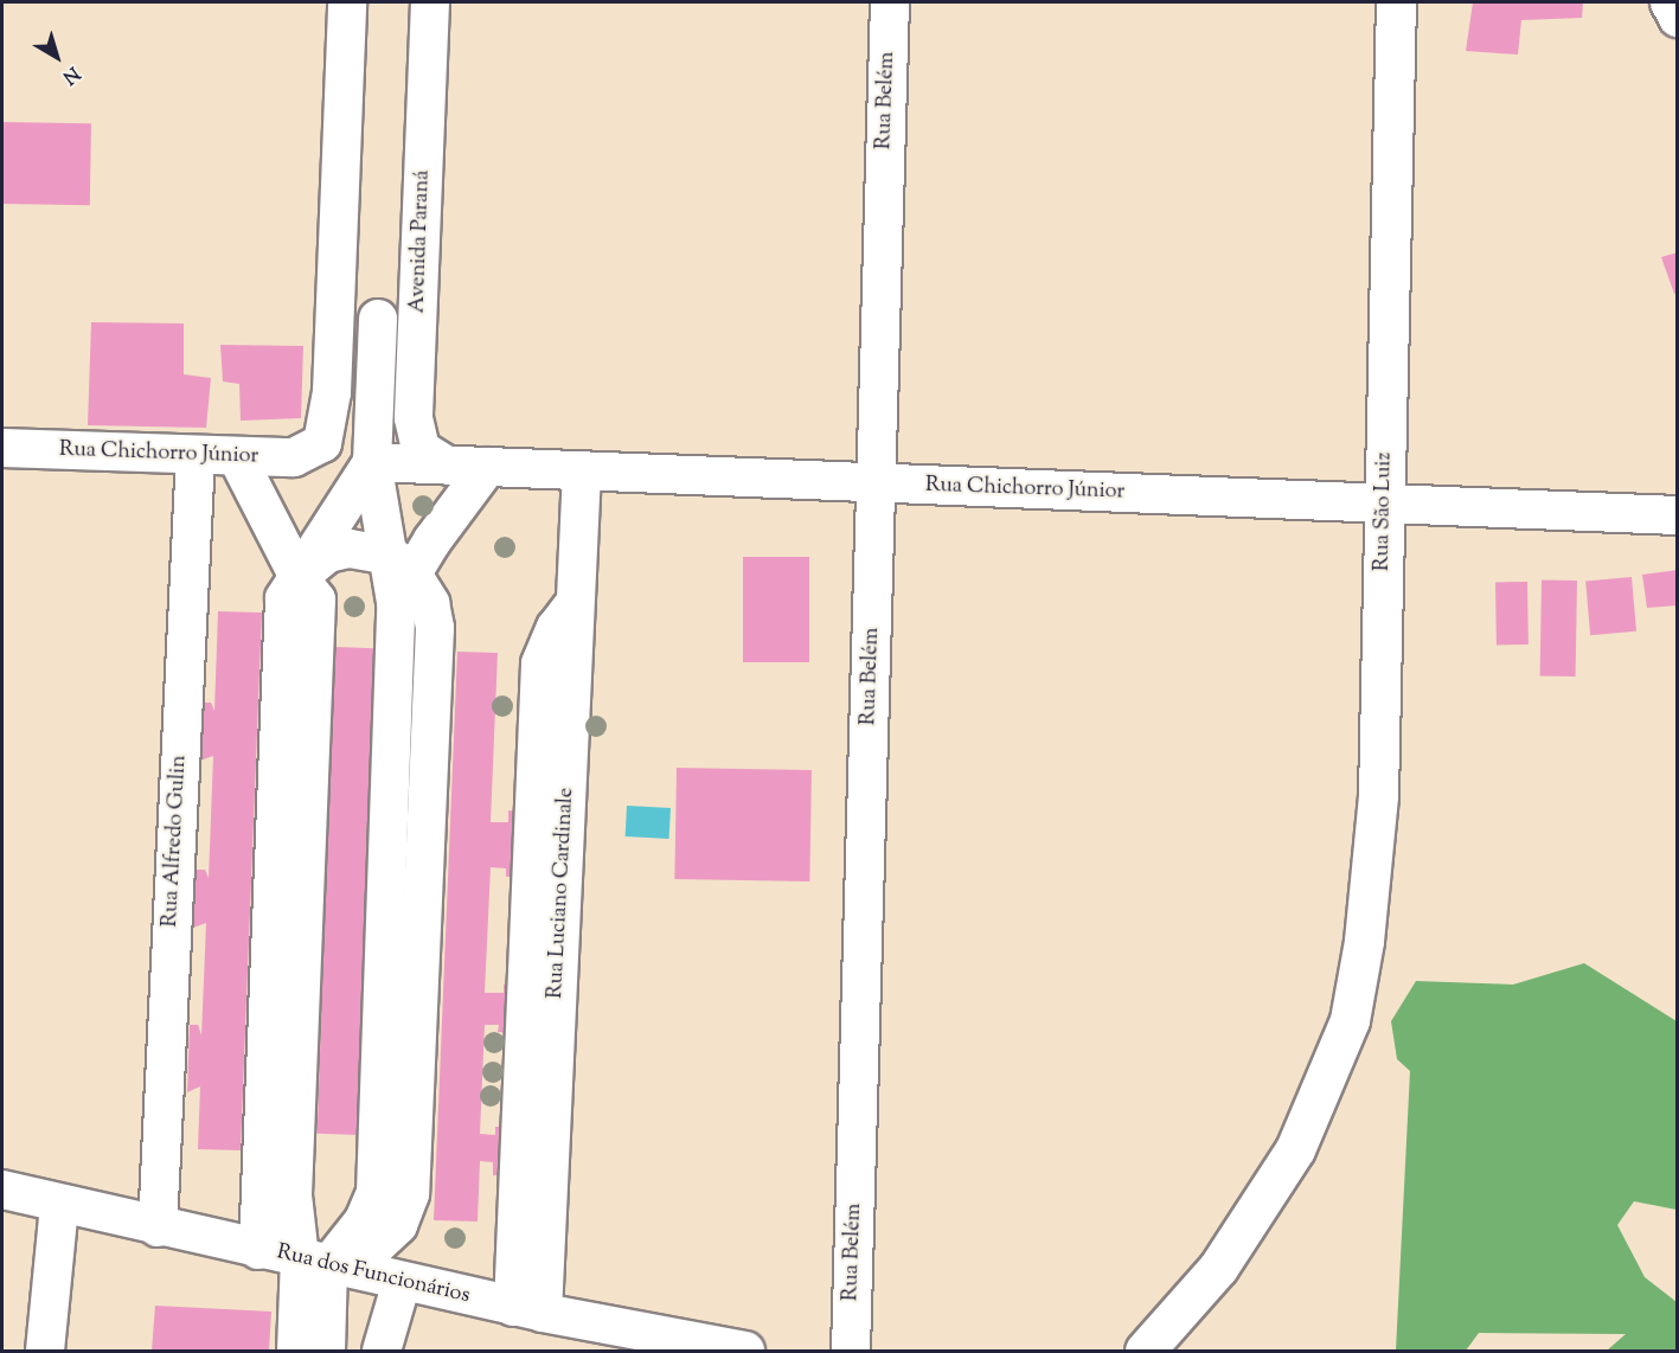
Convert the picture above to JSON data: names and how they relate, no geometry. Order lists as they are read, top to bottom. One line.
{"streets":{"main road":["Rua São Luiz"],"street":["Rua Belém","Avenida Paraná","Rua Chichorro Júnior","Rua Alfredo Gulin","Rua Luciano Cardinale","Rua dos Funcionários"]},"crossings":[["Rua Belém","Rua Chichorro Júnior"],["Avenida Paraná","Rua Chichorro Júnior"],["Rua Chichorro Júnior","Rua São Luiz"],["Rua Chichorro Júnior","Rua Alfredo Gulin"],["Rua Chichorro Júnior","Rua Luciano Cardinale"],["Rua Alfredo Gulin","Rua dos Funcionários"],["Rua Luciano Cardinale","Rua dos Funcionários"]],"north":"bottom right"}
